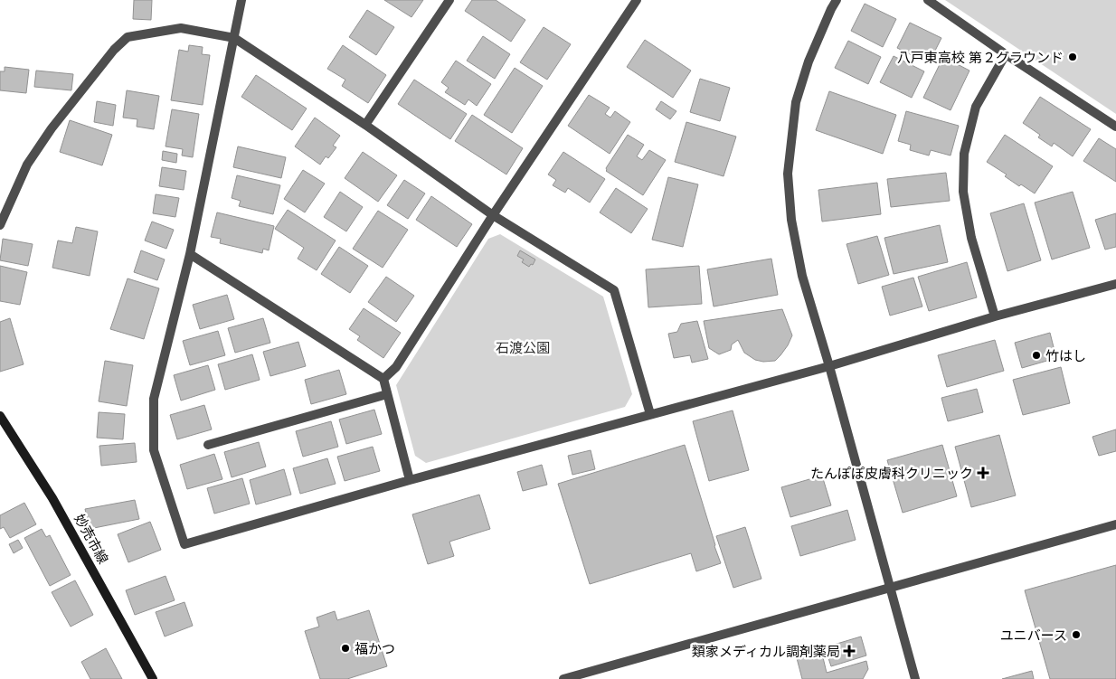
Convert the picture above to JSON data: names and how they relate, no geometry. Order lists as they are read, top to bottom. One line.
{"streets":{"main road":["妙売市線"]},"parks":["石渡公園"],"places":{"other":["八戸東高校 第２グラウンド","竹はし","ユニバース","福かつ"],"health":["たんぽぽ皮膚科クリニック","類家メディカル調剤薬局"]}}
